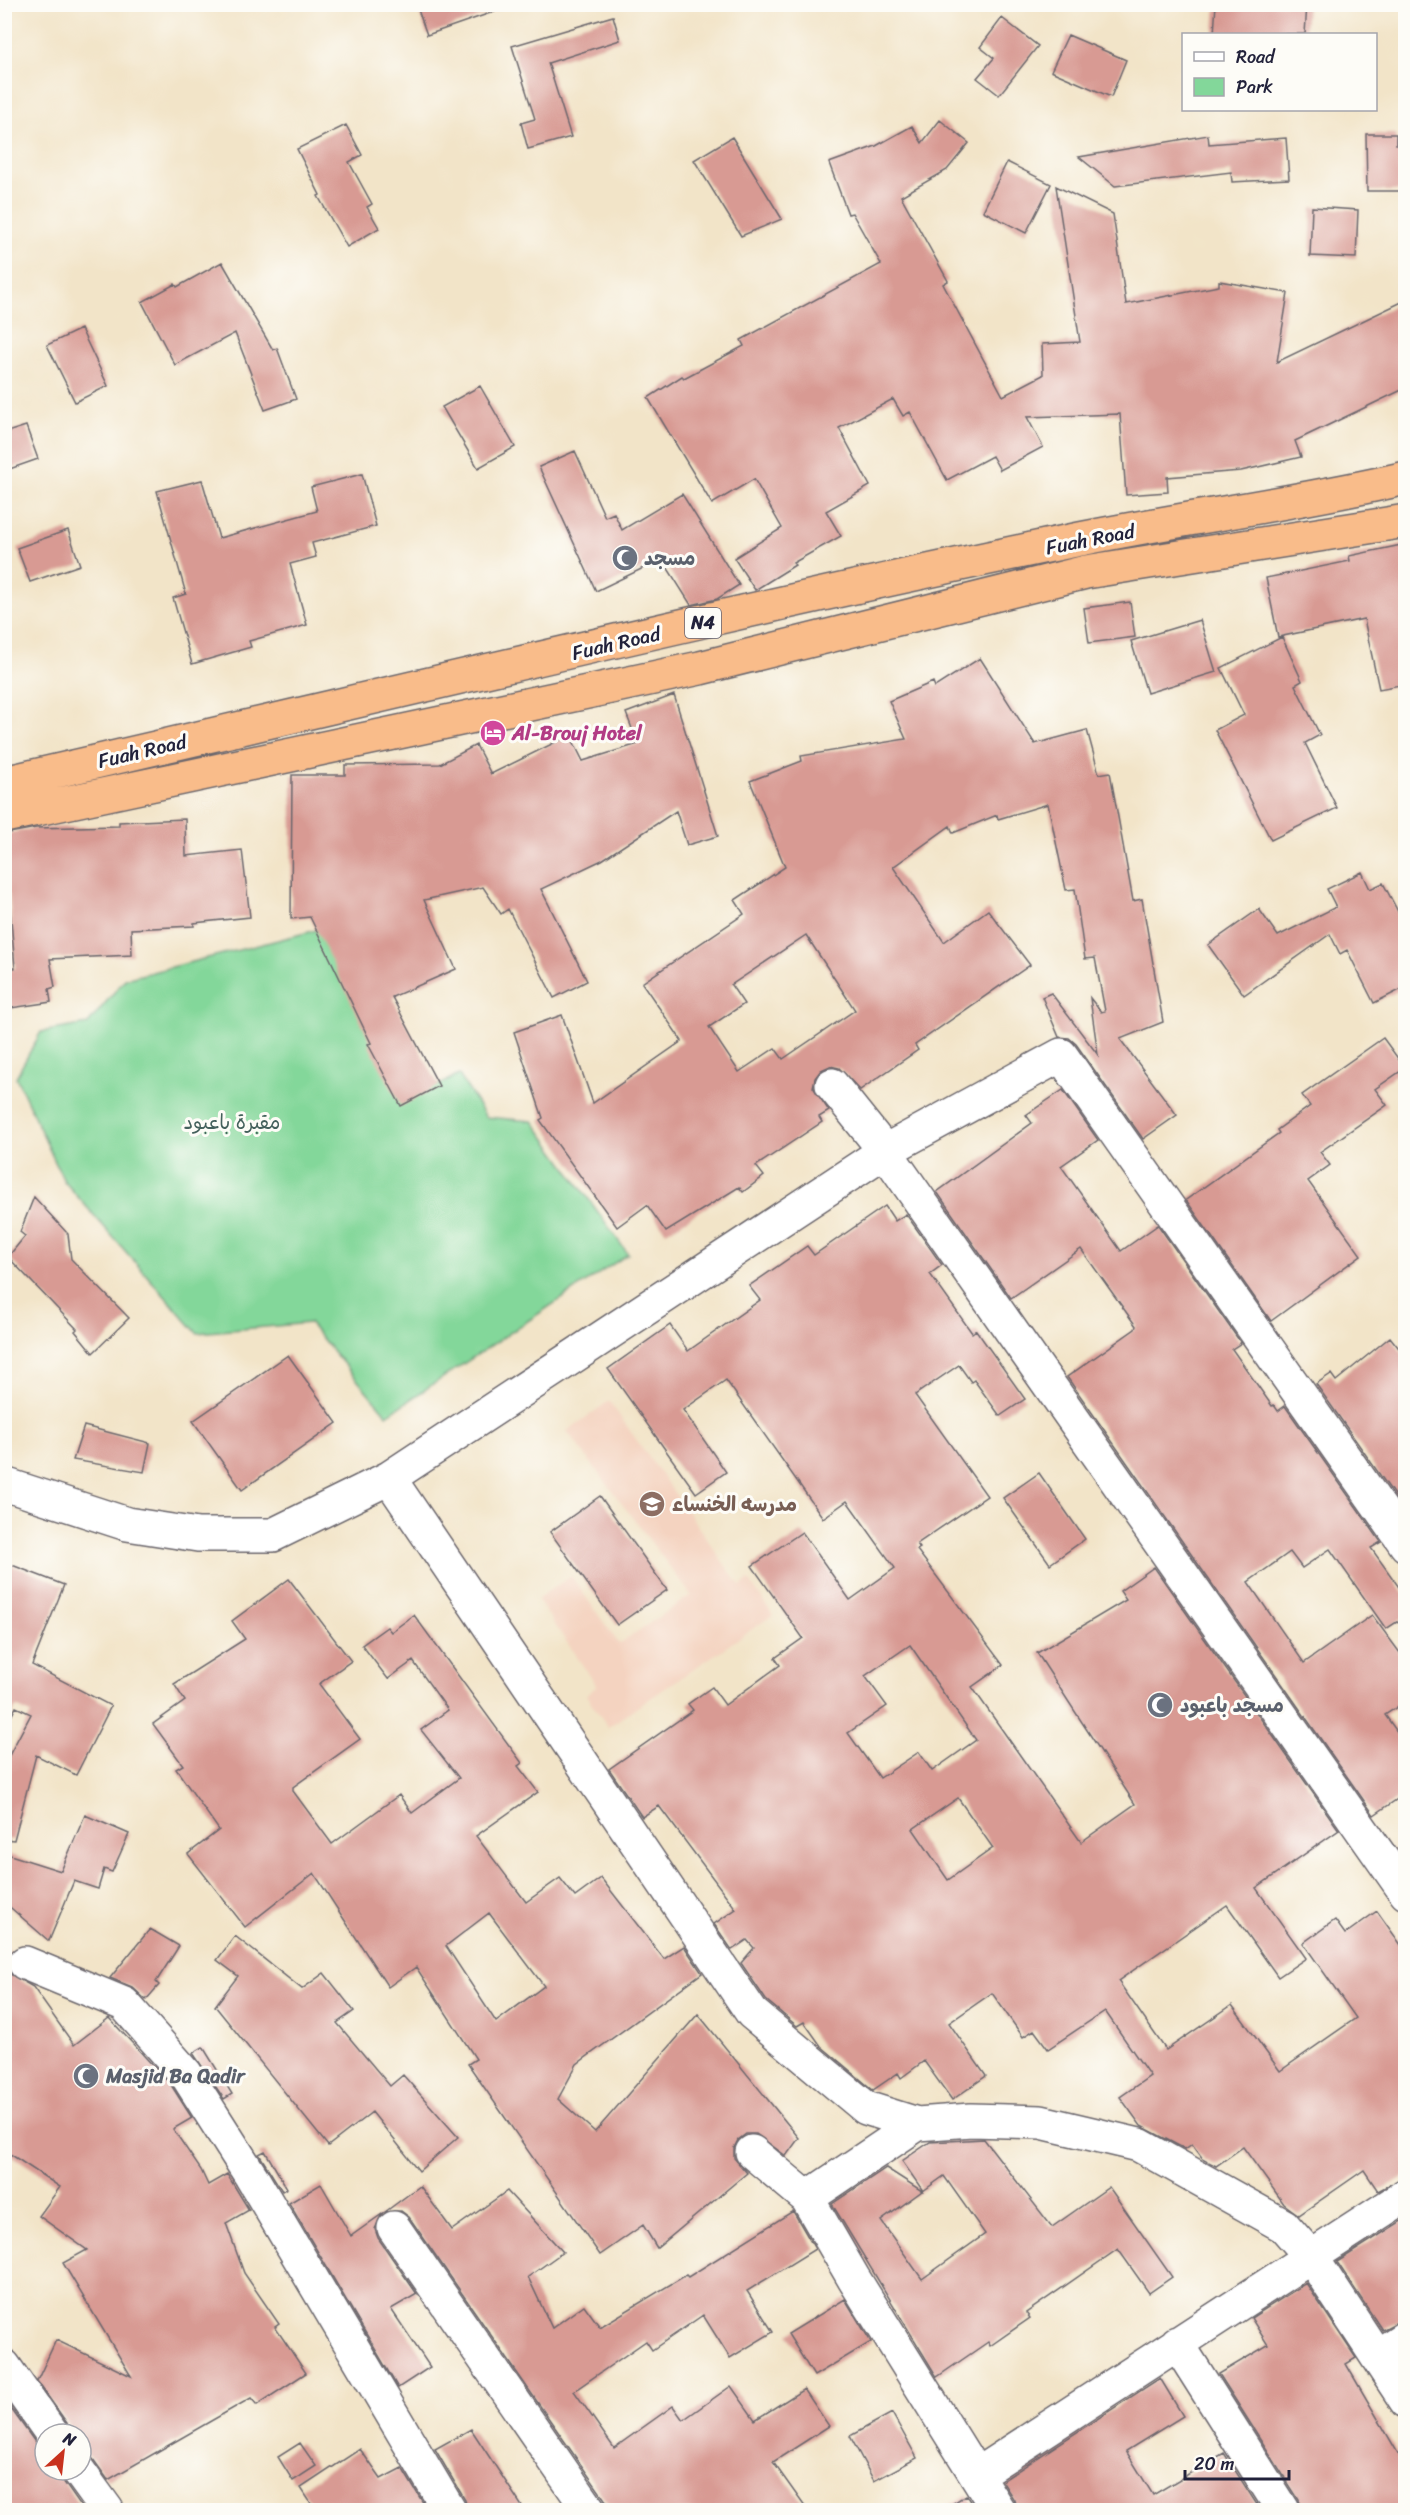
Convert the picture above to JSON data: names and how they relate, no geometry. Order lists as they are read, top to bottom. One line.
{"streets":{"highway":["Fuah Road","N4"]},"parks":["مقبرة باعبود"],"places":{"mosque":["مسجد","مسجد باعبود","Masjid Ba Qadir"],"hotel":["Al-Brouj Hotel"],"school or university":["مدرسه الخنساء"]},"legend":["Road","Park"],"scale_bar":"20 m","north":"top right"}
